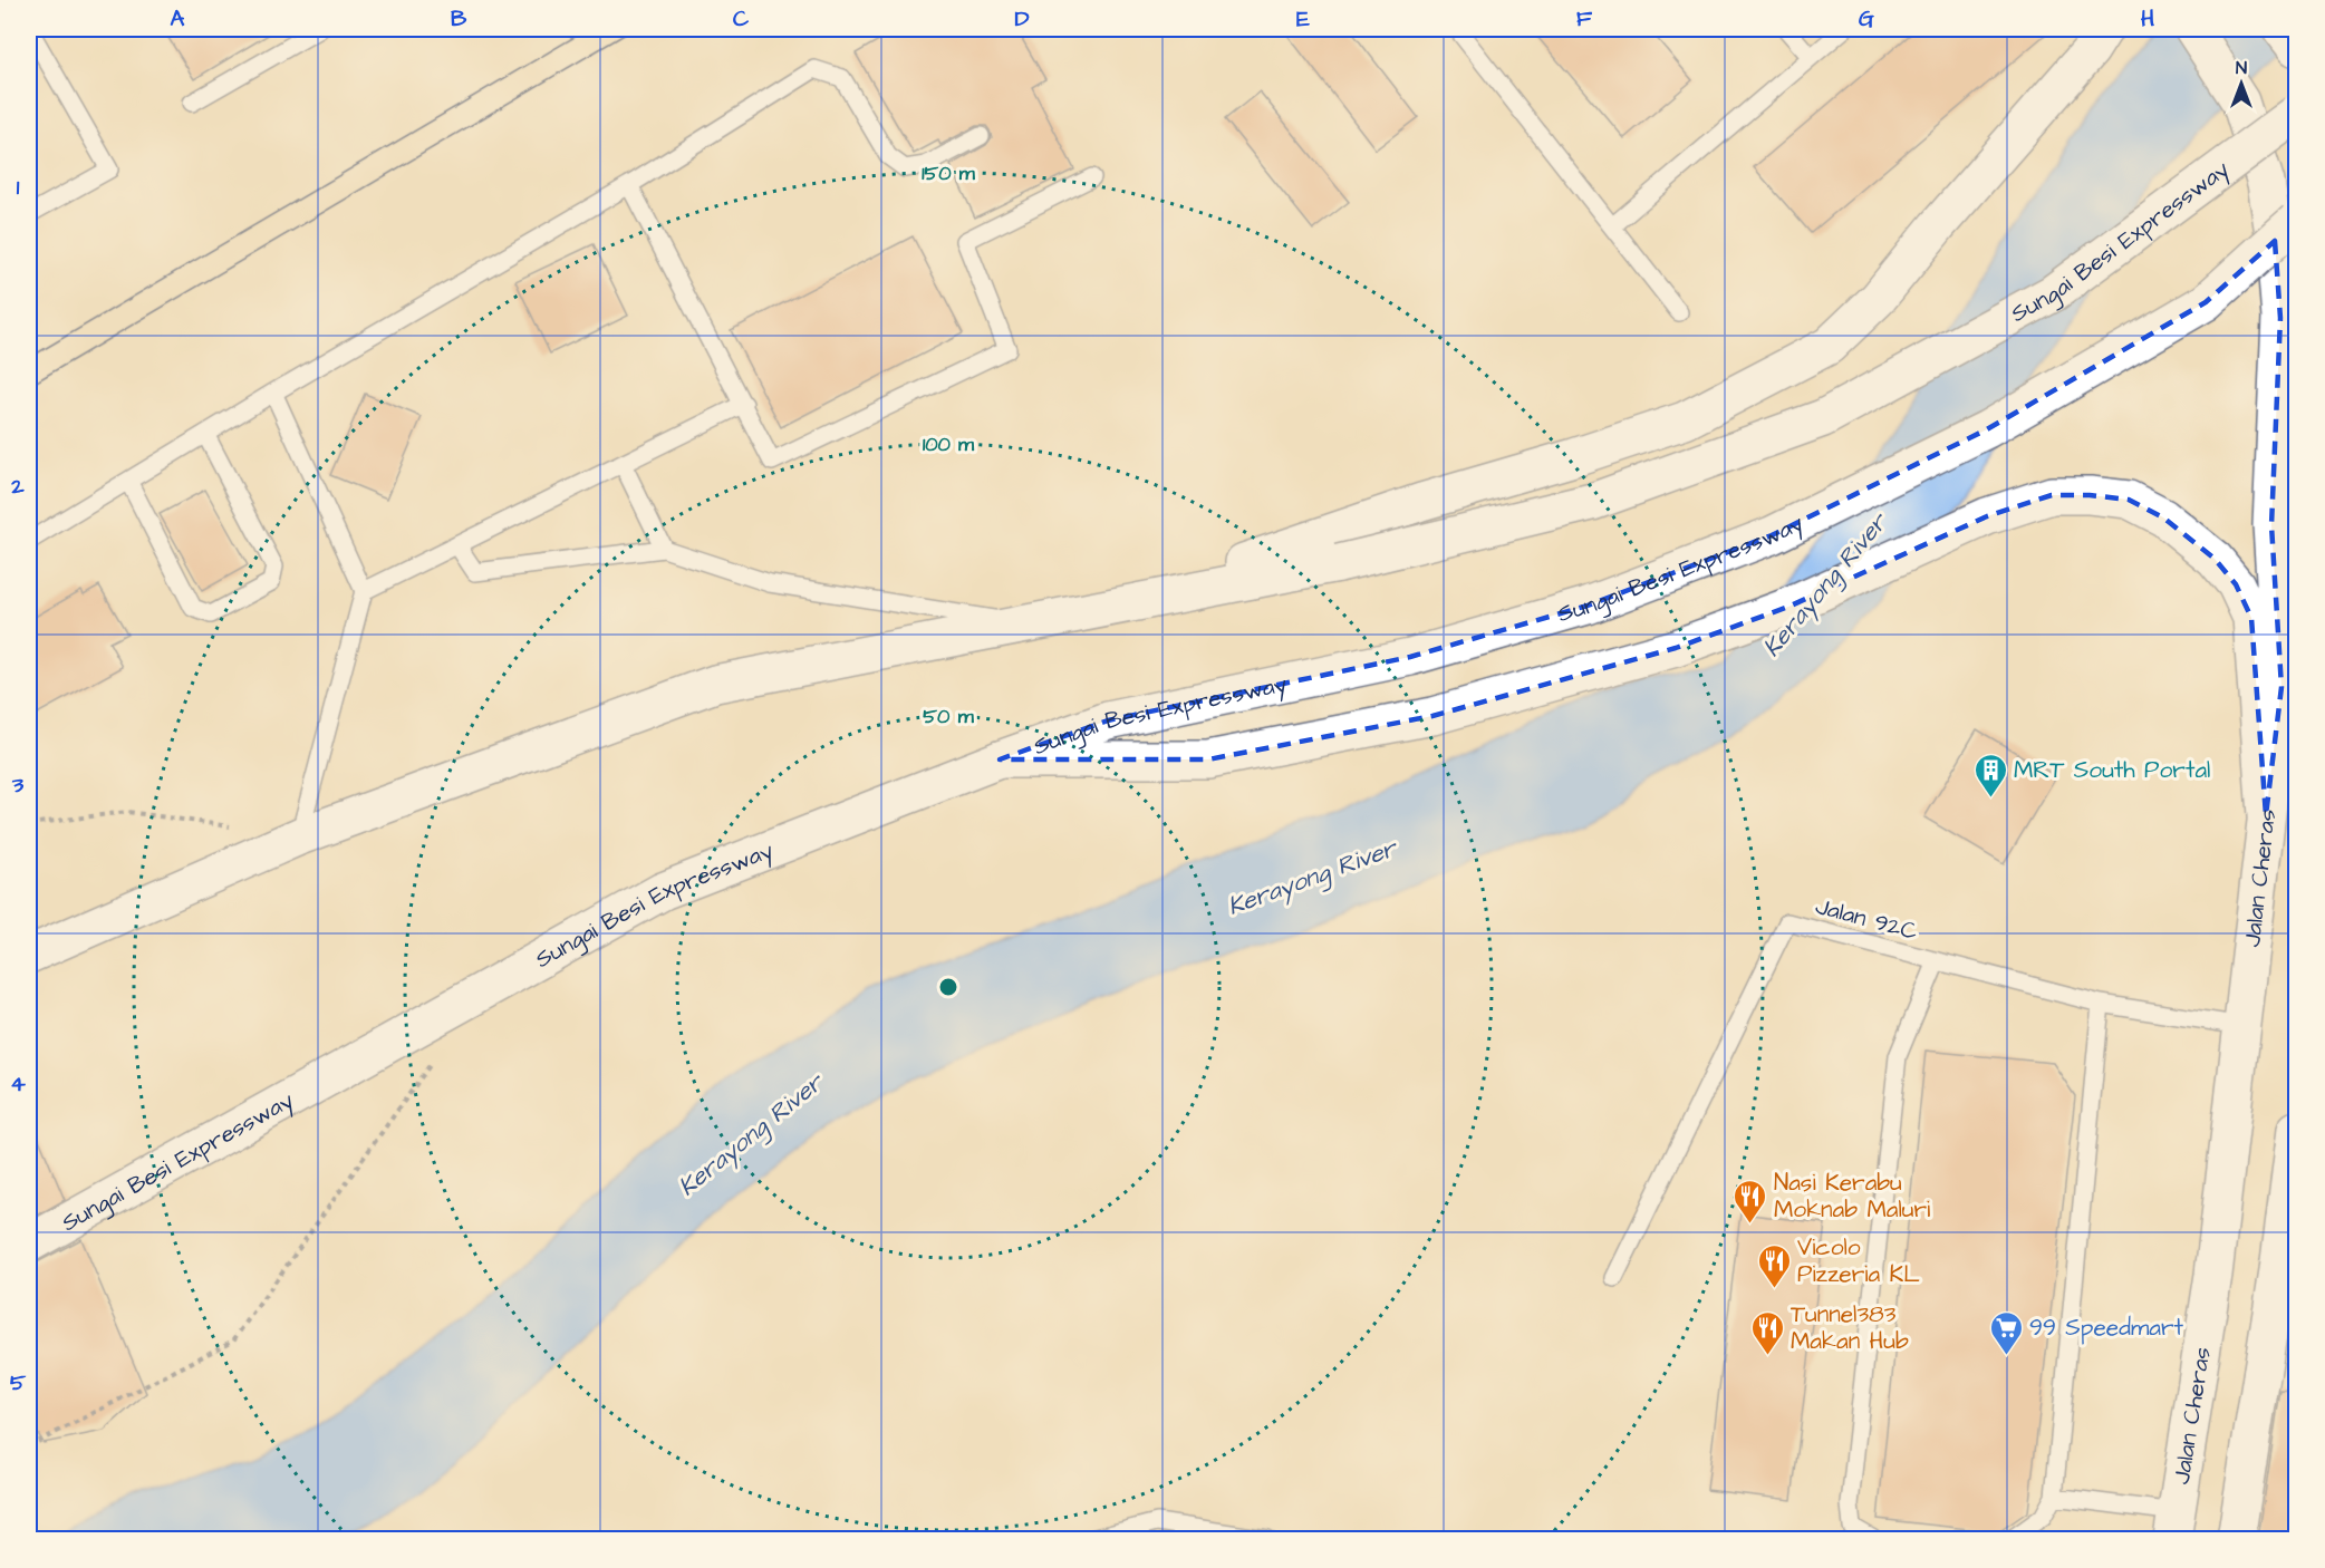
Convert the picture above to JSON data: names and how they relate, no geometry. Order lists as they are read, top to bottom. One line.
{"streets":{"main road":["Sungai Besi Expressway","Jalan Cheras"],"lane":["Jalan 92C"]},"crossings":[["Sungai Besi Expressway","Jalan Cheras"],["Jalan Cheras","Jalan 92C"]],"water":["Kerayong River"],"places":{"building":["MRT South Portal"],"restaurant":["Nasi Kerabu Moknab Maluri","Vicolo Pizzeria KL","Tunnel383 Makan Hub"],"supermarket":["99 Speedmart"]},"north":"top","grid":{"columns":["A","B","C","D","E","F","G","H"],"rows":["1","2","3","4","5"]},"rings":["150 m","100 m","50 m"]}
